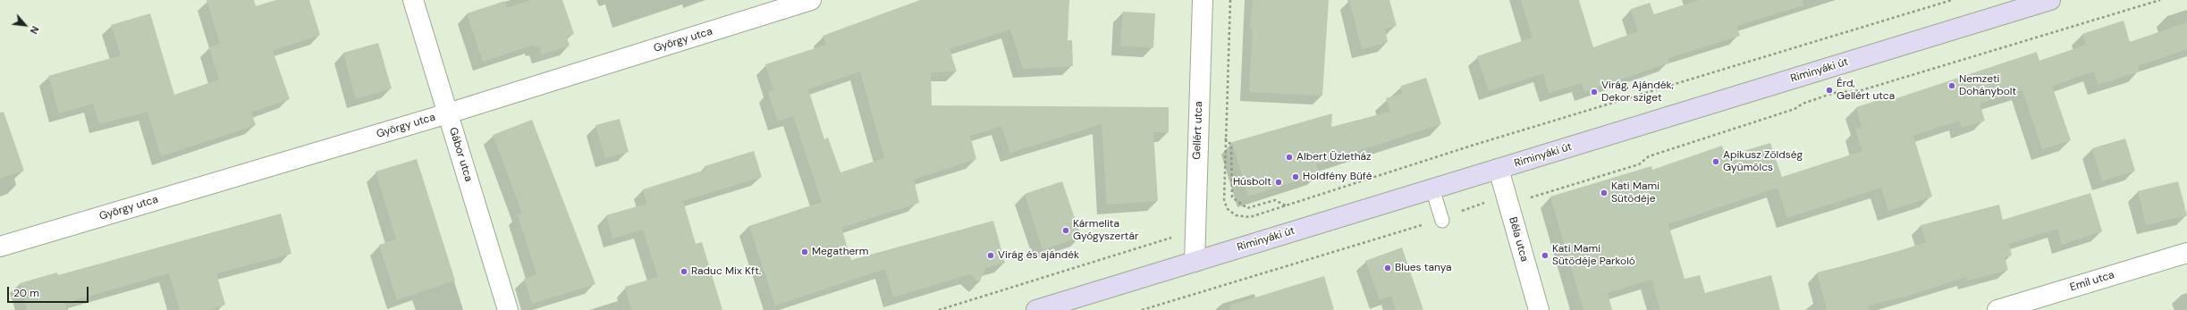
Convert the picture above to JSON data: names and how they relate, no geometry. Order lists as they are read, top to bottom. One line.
{"streets":{"main road":["Riminyáki út"],"street":["György utca","Gellért utca","Gábor utca","Béla utca","Emil utca"]},"crossings":[["György utca","Gábor utca"],["Riminyáki út","Gellért utca"],["Riminyáki út","Béla utca"]],"places":["Nemzeti Dohánybolt","Érd, Gellért utca","Virág, Ajándék, Dekor sziget","Albert Üzletház","Apikusz Zöldség Gyümölcs","Holdfény Büfé","Húsbolt","Kati Mami Sütödéje","Kármelita Gyógyszertár","Megatherm","Virág és ajándék","Kati Mami Sütödéje Parkoló","Blues tanya","Raduc Mix Kft."],"scale_bar":"20 m","north":"bottom right"}
